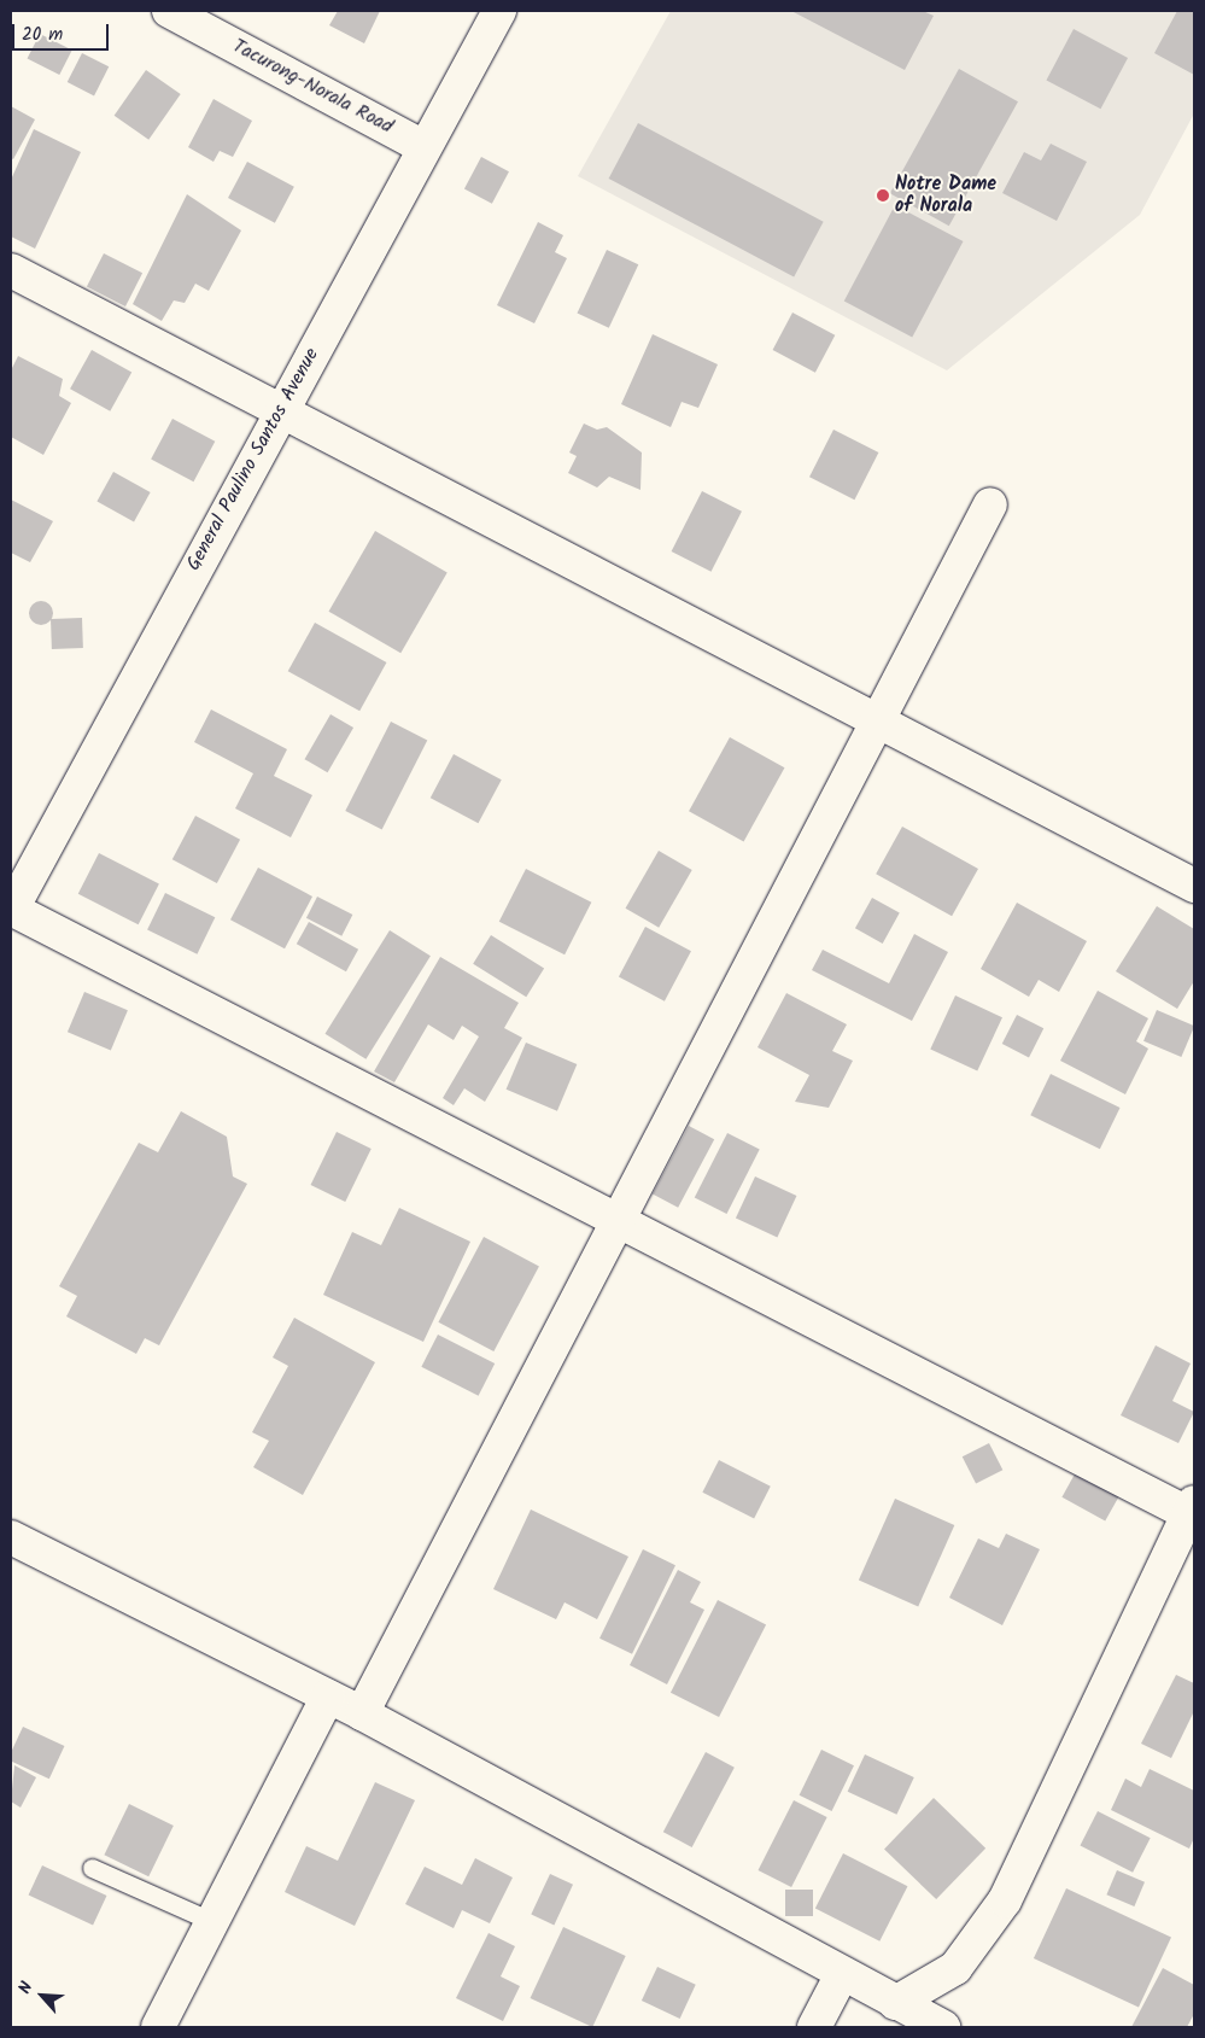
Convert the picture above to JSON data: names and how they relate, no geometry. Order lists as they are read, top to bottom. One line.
{"streets":{"street":["Tacurong-Norala Road","General Paulino Santos Avenue"]},"crossings":[["Tacurong-Norala Road","General Paulino Santos Avenue"]],"places":["Notre Dame of Norala"],"scale_bar":"20 m","north":"top left"}
